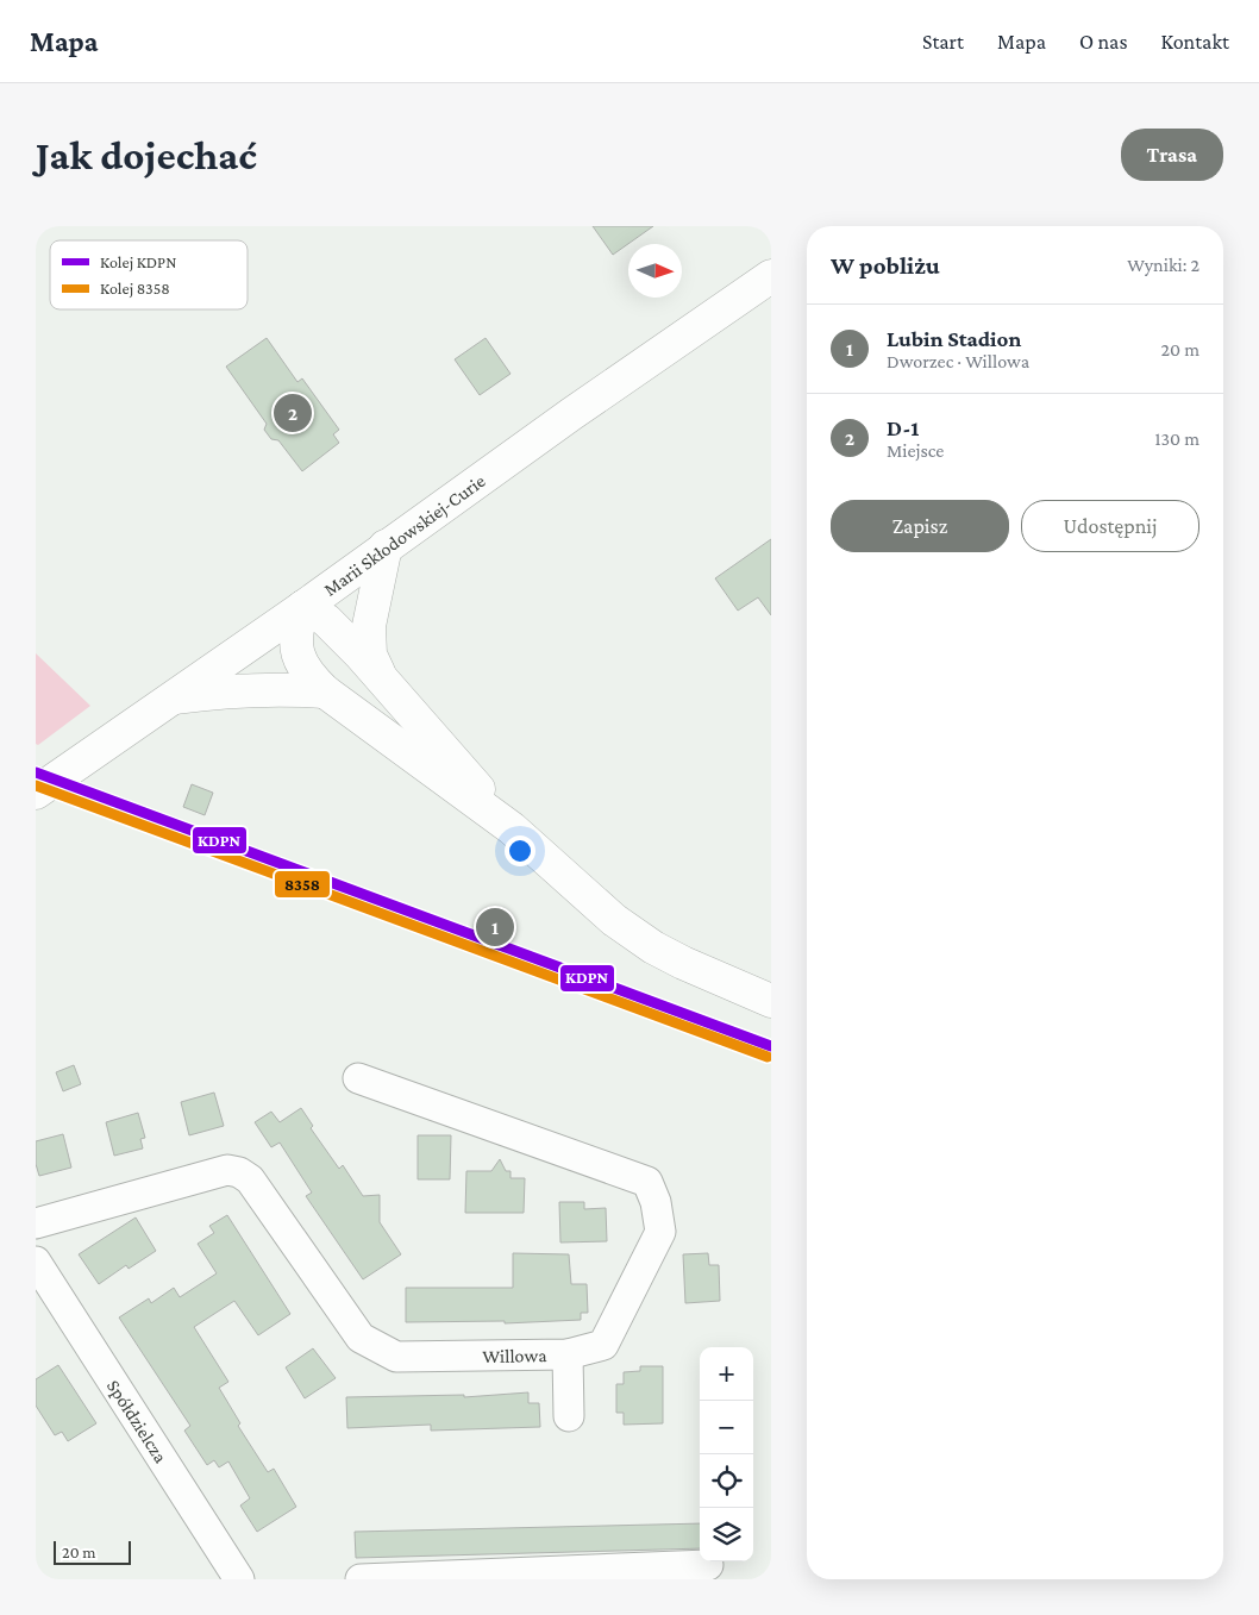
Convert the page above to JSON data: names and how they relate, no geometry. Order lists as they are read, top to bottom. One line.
{"streets":{"street":["Marii Skłodowskiej-Curie","Willowa","Spółdzielcza"]},"lines":["rail line KDPN","rail line 8358"],"legend":["Kolej KDPN","Kolej 8358"],"scale_bar":"20 m","north":"right","page":{"header":"Mapa","nav":["Start","Mapa","O nas","Kontakt"],"buttons":["Trasa",["Zapisz","Udostępnij"]],"title":"Jak dojechać","heading":["W pobliżu","Wyniki: 2"],"list":[{"mark":"1","name":"Lubin Stadion","note":"Dworzec · Willowa","value":"20 m"},{"mark":"2","name":"D-1","note":"Miejsce","value":"130 m"}],"pins":["2","1"],"map_buttons":["+","−"],"scale":"20 m"}}
